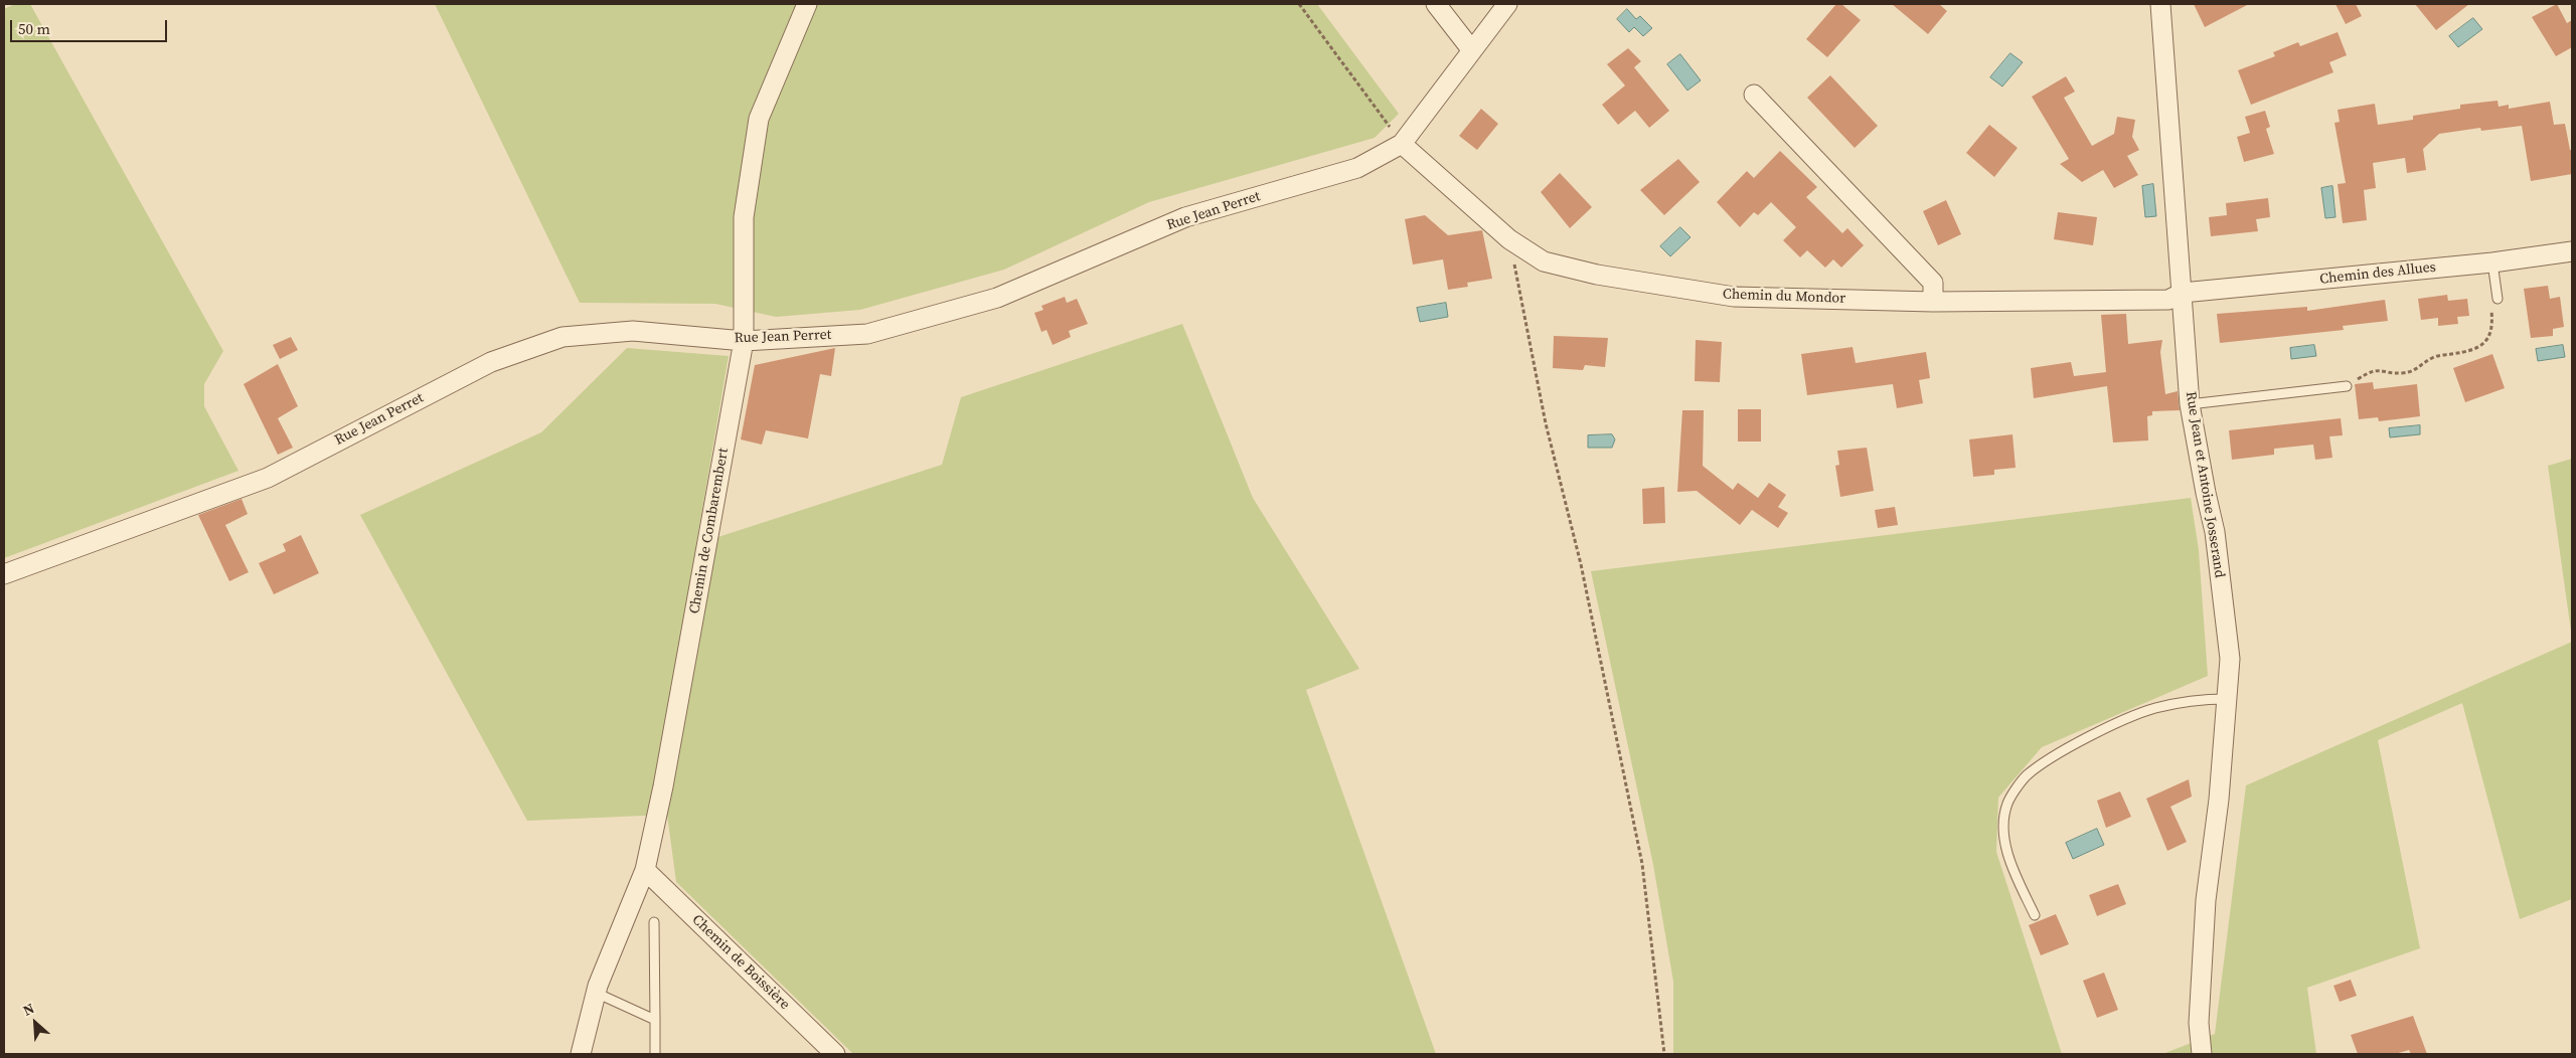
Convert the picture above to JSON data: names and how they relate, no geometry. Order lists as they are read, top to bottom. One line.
{"streets":{"street":["Rue Jean Perret","Chemin des Allues","Chemin du Mondor","Rue Jean et Antoine Josserand","Chemin de Combarembert","Chemin de Boissière"]},"crossings":[["Rue Jean Perret","Chemin du Mondor"],["Rue Jean Perret","Chemin de Combarembert"],["Chemin des Allues","Chemin du Mondor"],["Chemin des Allues","Rue Jean et Antoine Josserand"],["Chemin du Mondor","Rue Jean et Antoine Josserand"],["Chemin de Combarembert","Chemin de Boissière"]],"scale_bar":"50 m","north":"top left"}
